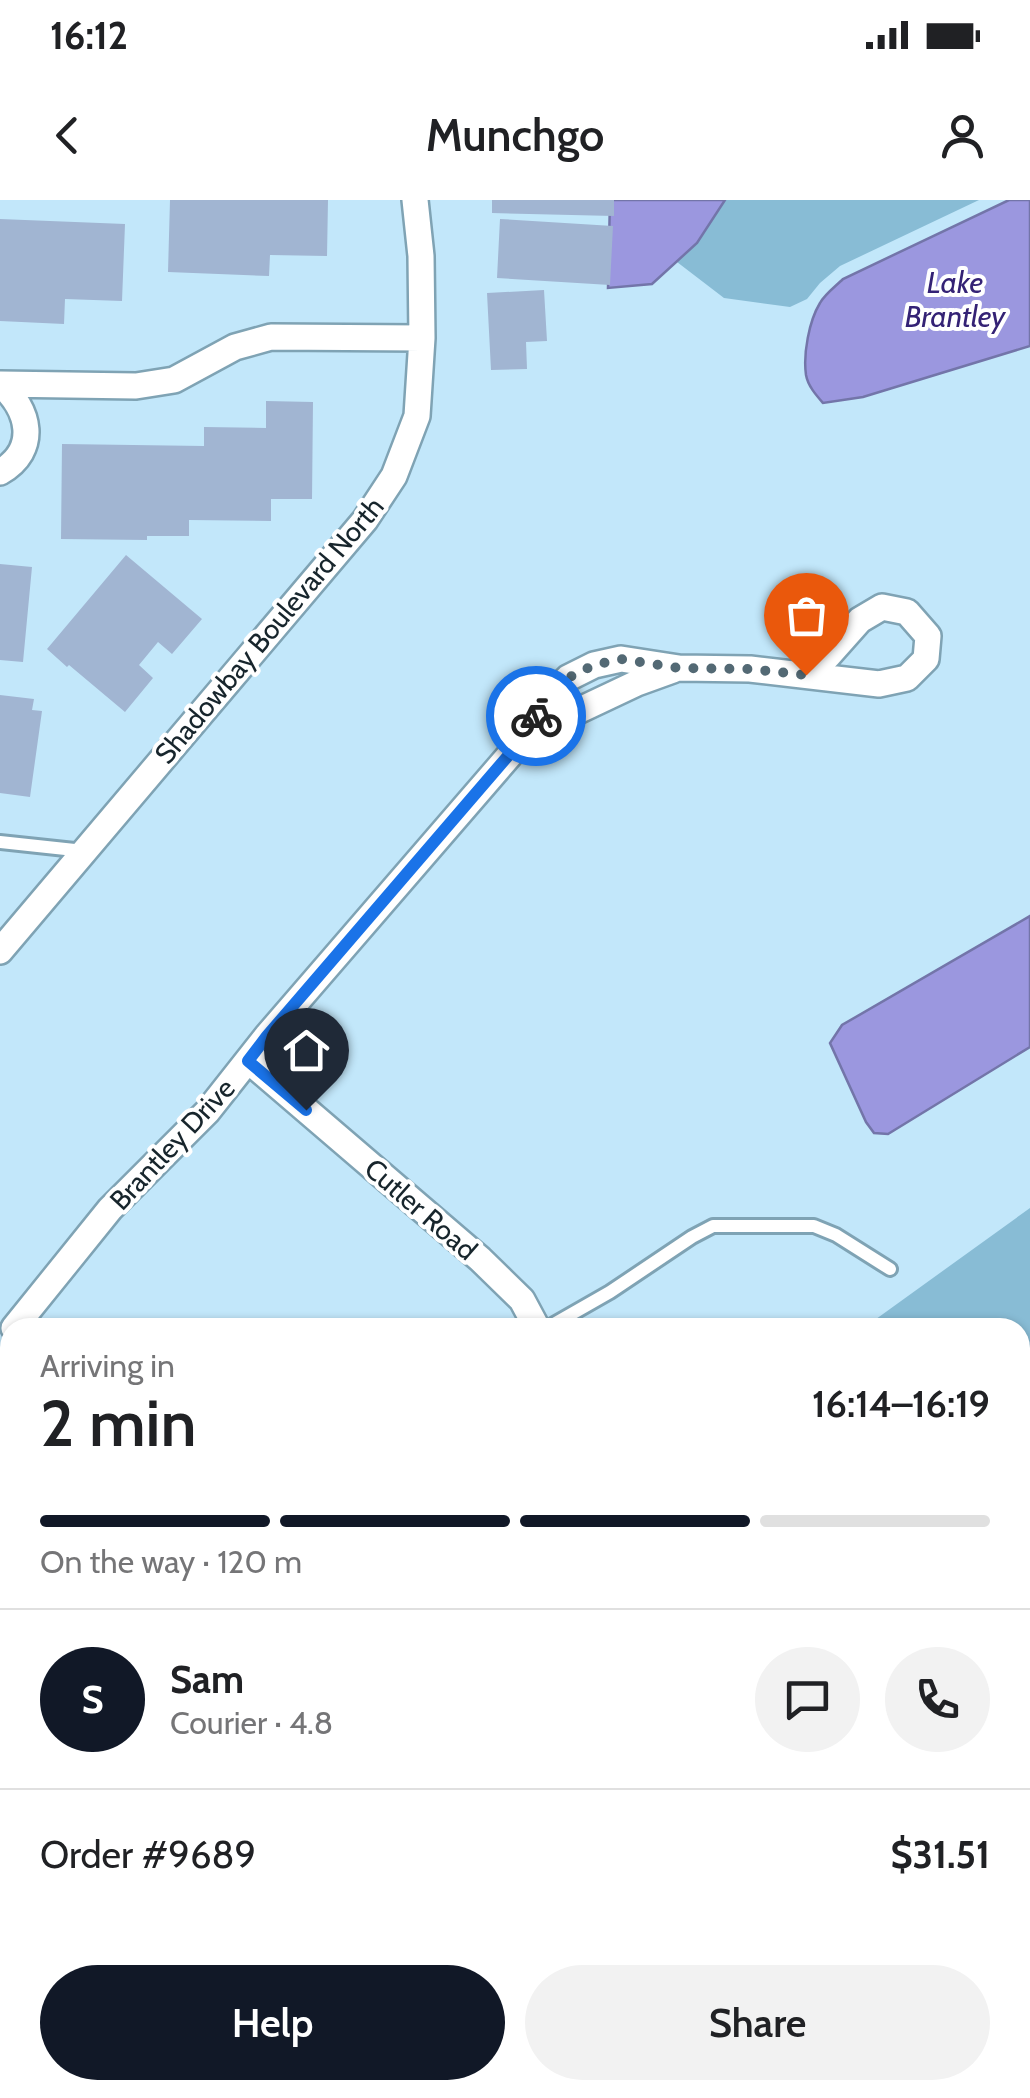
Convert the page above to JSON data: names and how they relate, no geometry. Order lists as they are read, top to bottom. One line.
{"streets":{"street":["Shadowbay Boulevard North","Brantley Drive","Cutler Road"]},"crossings":[["Brantley Drive","Cutler Road"]],"water":["Lake Brantley"],"page":{"status":"16:12","header":"Munchgo","heading":["2 min","Arriving in","16:14–16:19"],"panel":["Sam","Courier · 4.8","Order #9689","$31.51"],"bar":"On the way · 120 m","round":"S","buttons":["Help","Share"]}}
